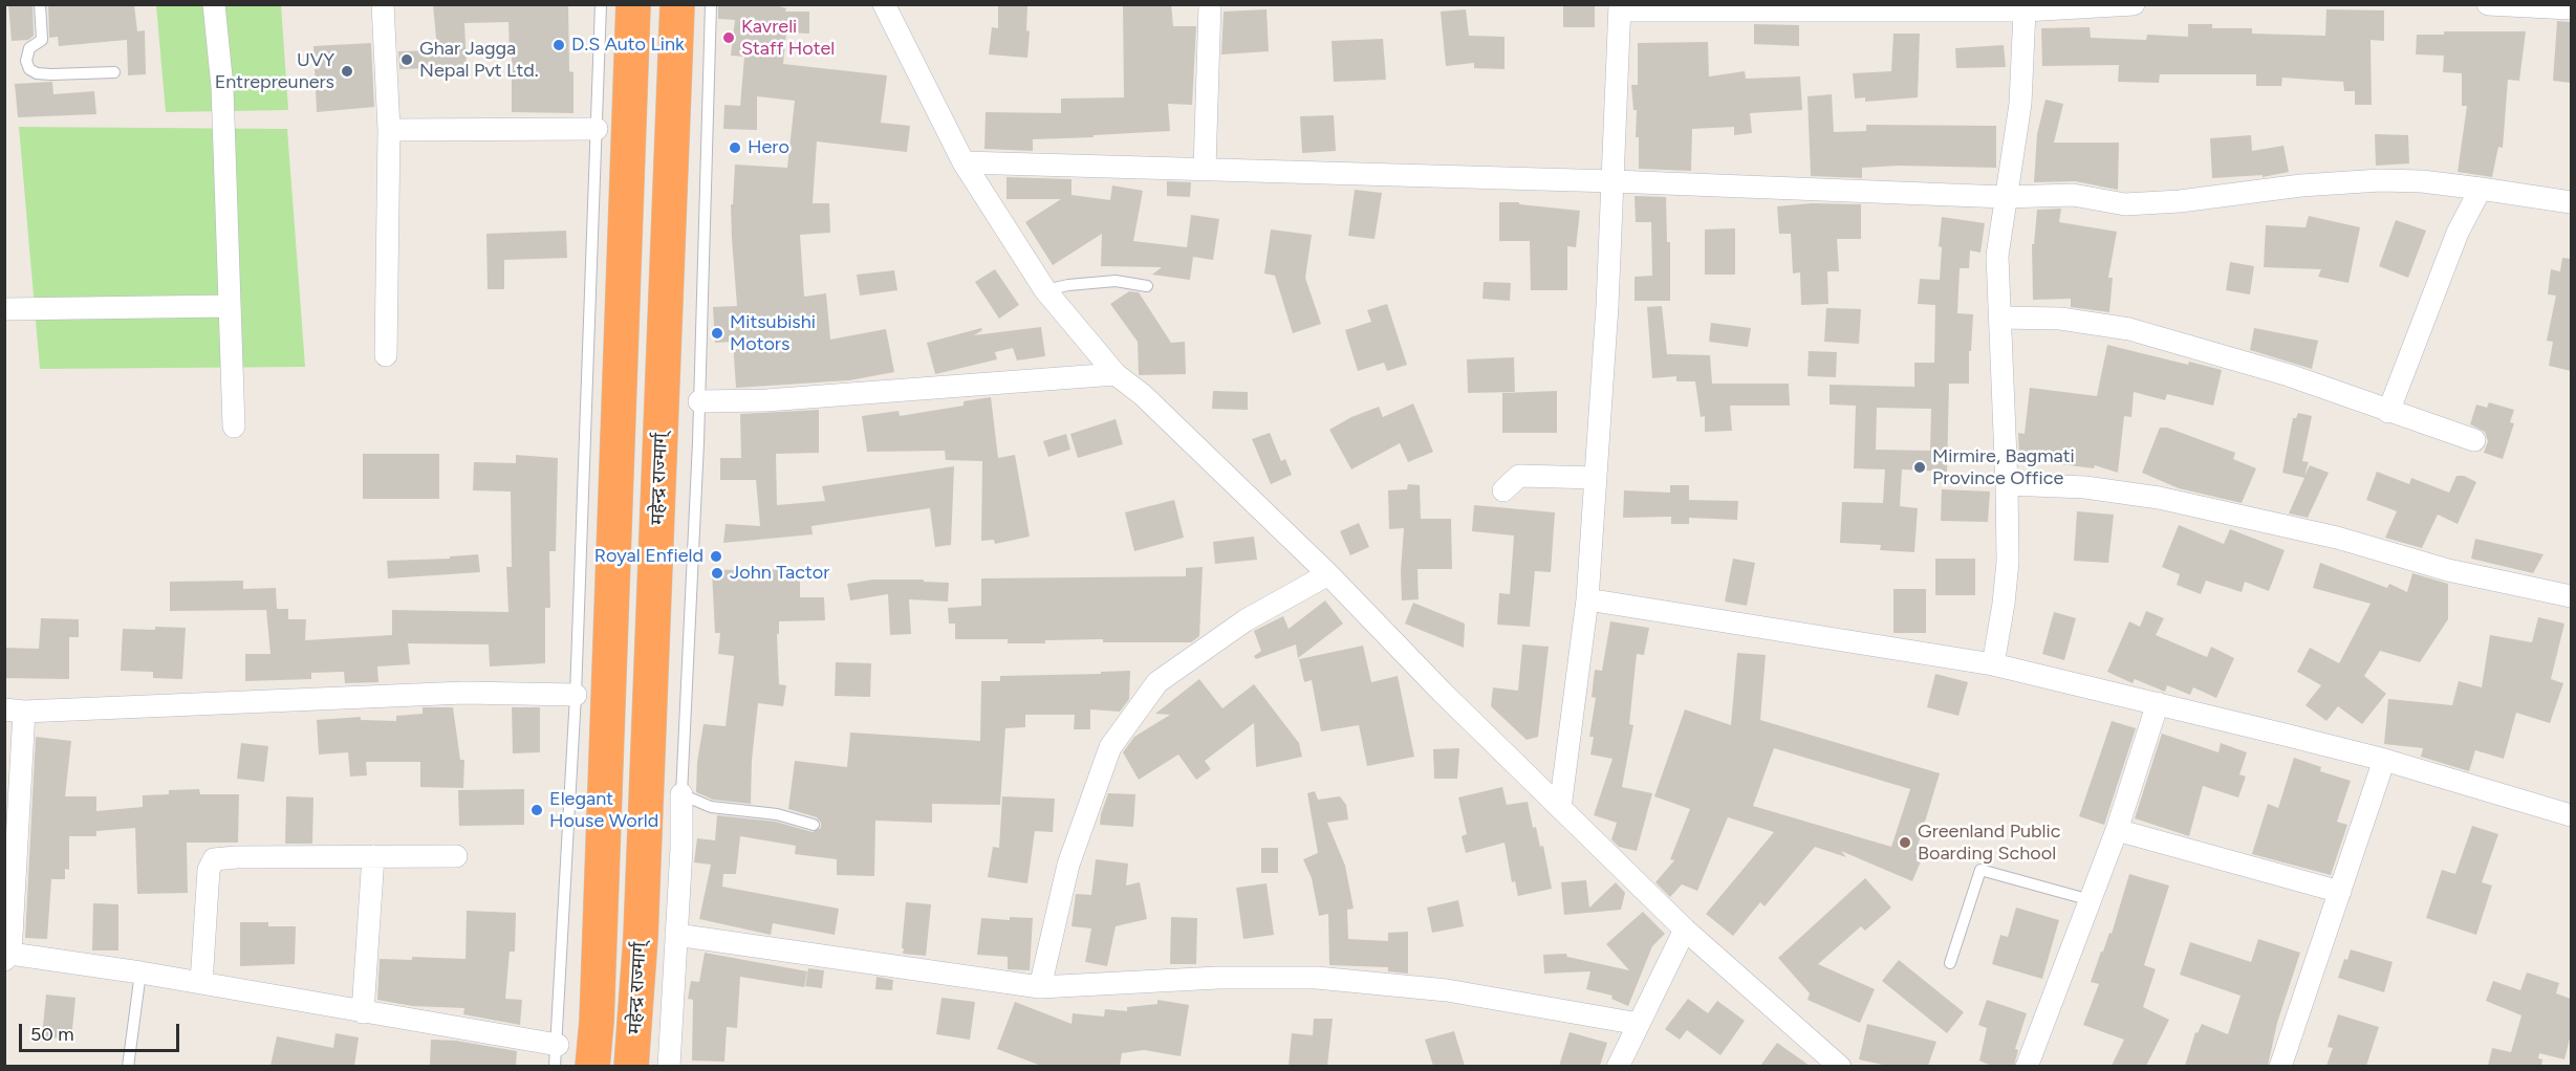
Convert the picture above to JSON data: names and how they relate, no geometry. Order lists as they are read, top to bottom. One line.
{"streets":{"highway":["महेन्द्र राज्मार्ग्"]},"places":["Kavreli Staff Hotel","D.S Auto Link","Ghar Jagga Nepal Pvt Ltd.","UVY Entrepreuners","Hero","Mitsubishi Motors","Mirmire, Bagmati Province Office","Royal Enfield","John Tactor","Elegant House World","Greenland Public Boarding School"],"scale_bar":"50 m"}
